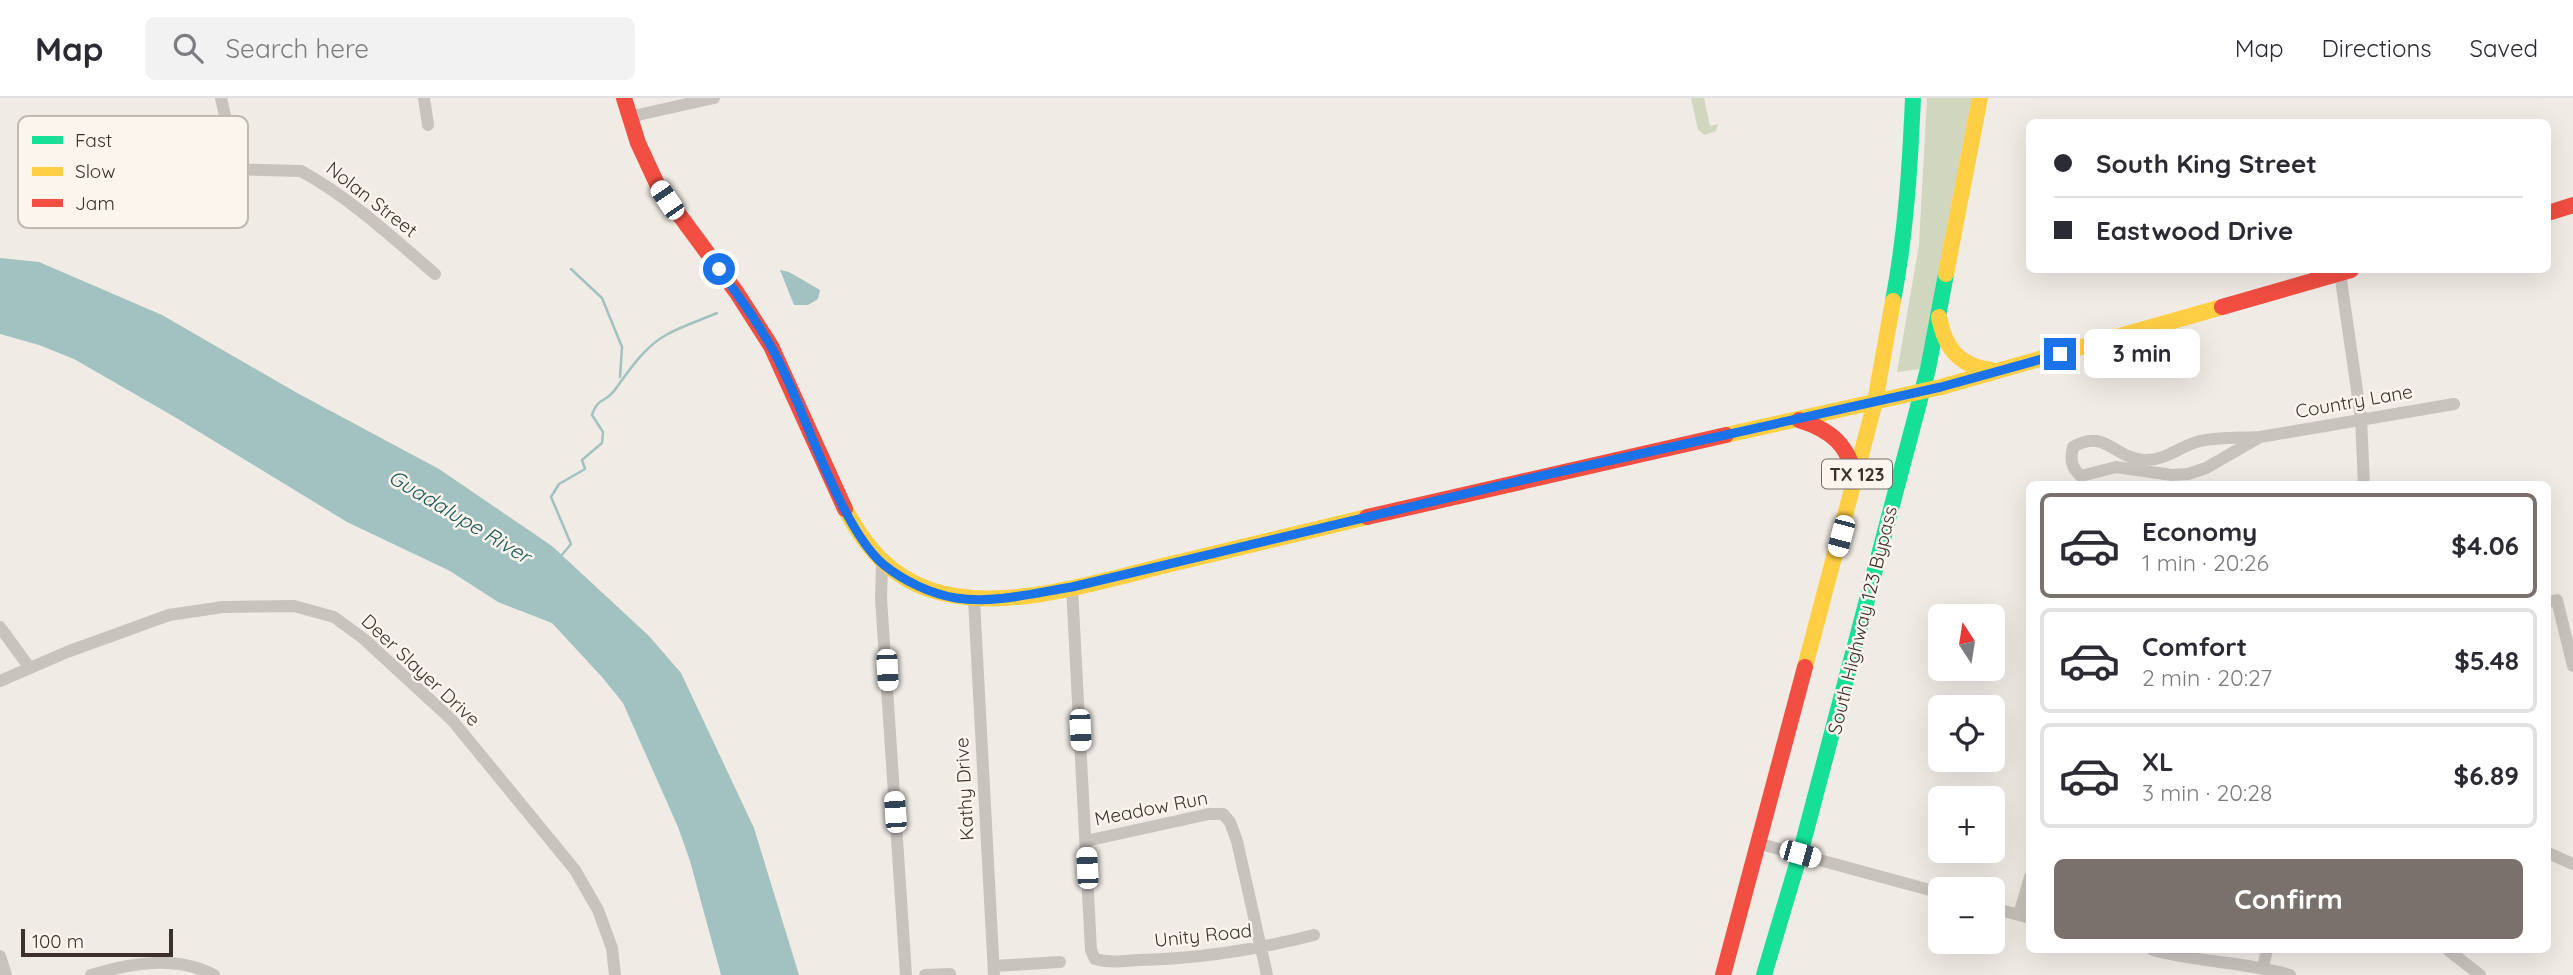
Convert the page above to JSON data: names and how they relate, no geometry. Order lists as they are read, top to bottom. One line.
{"streets":{"main road":["TX 123","South Highway 123 Bypass"],"street":["Nolan Street","Country Lane","Deer Slayer Drive","Kathy Drive","Meadow Run","Unity Road"]},"crossings":[["Meadow Run","Unity Road"]],"water":["Guadalupe River"],"legend":["Fast","Slow","Jam"],"scale_bar":"100 m","north":"top","page":{"header":"Map","search":"Search here","nav":["Map","Directions","Saved"],"banner":["South King Street","Eastwood Drive"],"bubble":"3 min","list":[{"name":"Economy","note":"1 min · 20:26","value":"$4.06"},{"name":"Comfort","note":"2 min · 20:27","value":"$5.48"},{"name":"XL","note":"3 min · 20:28","value":"$6.89"}],"map_buttons":["+","−"],"buttons":"Confirm","scale":"100 m"}}
